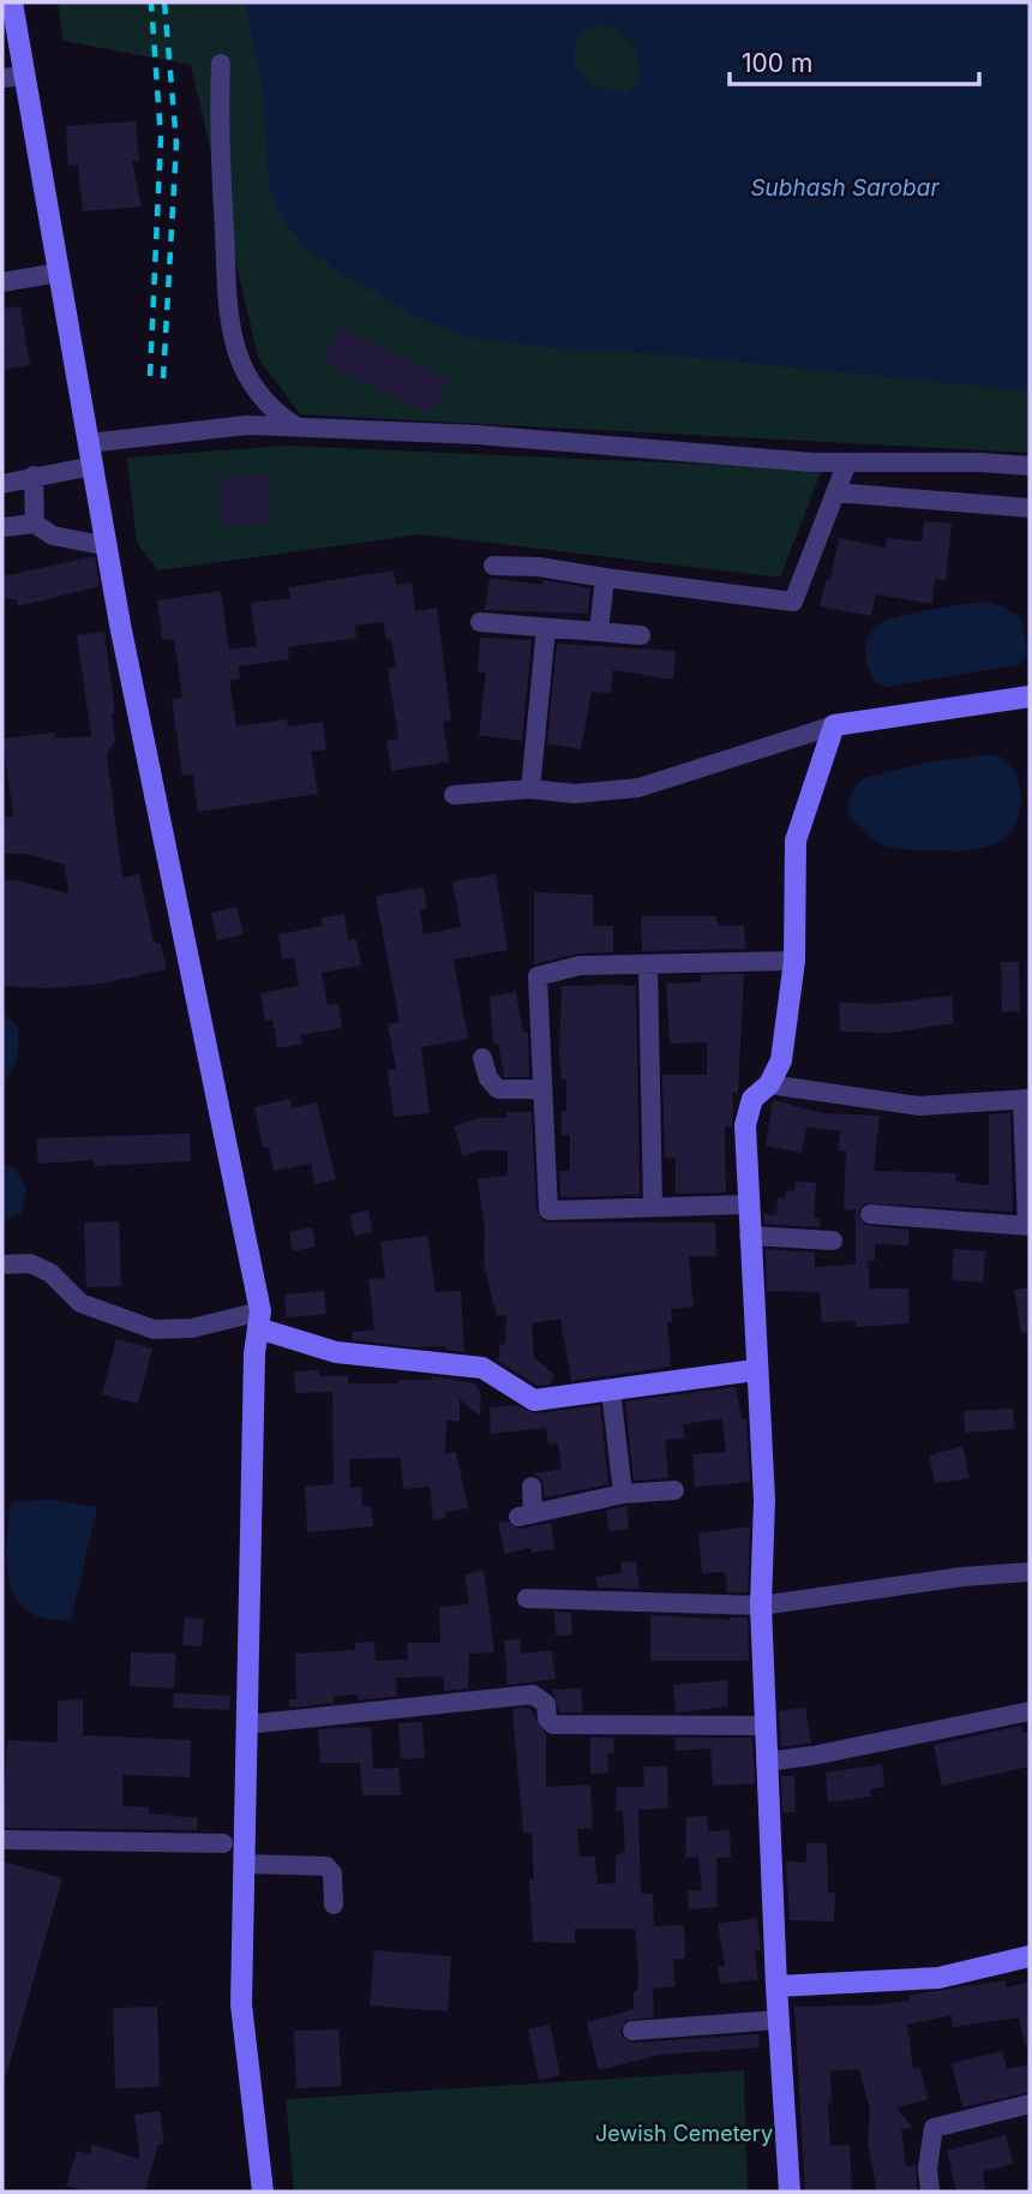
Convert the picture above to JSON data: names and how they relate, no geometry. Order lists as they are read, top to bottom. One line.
{"water":["Subhash Sarobar"],"parks":["Jewish Cemetery"],"scale_bar":"100 m"}
